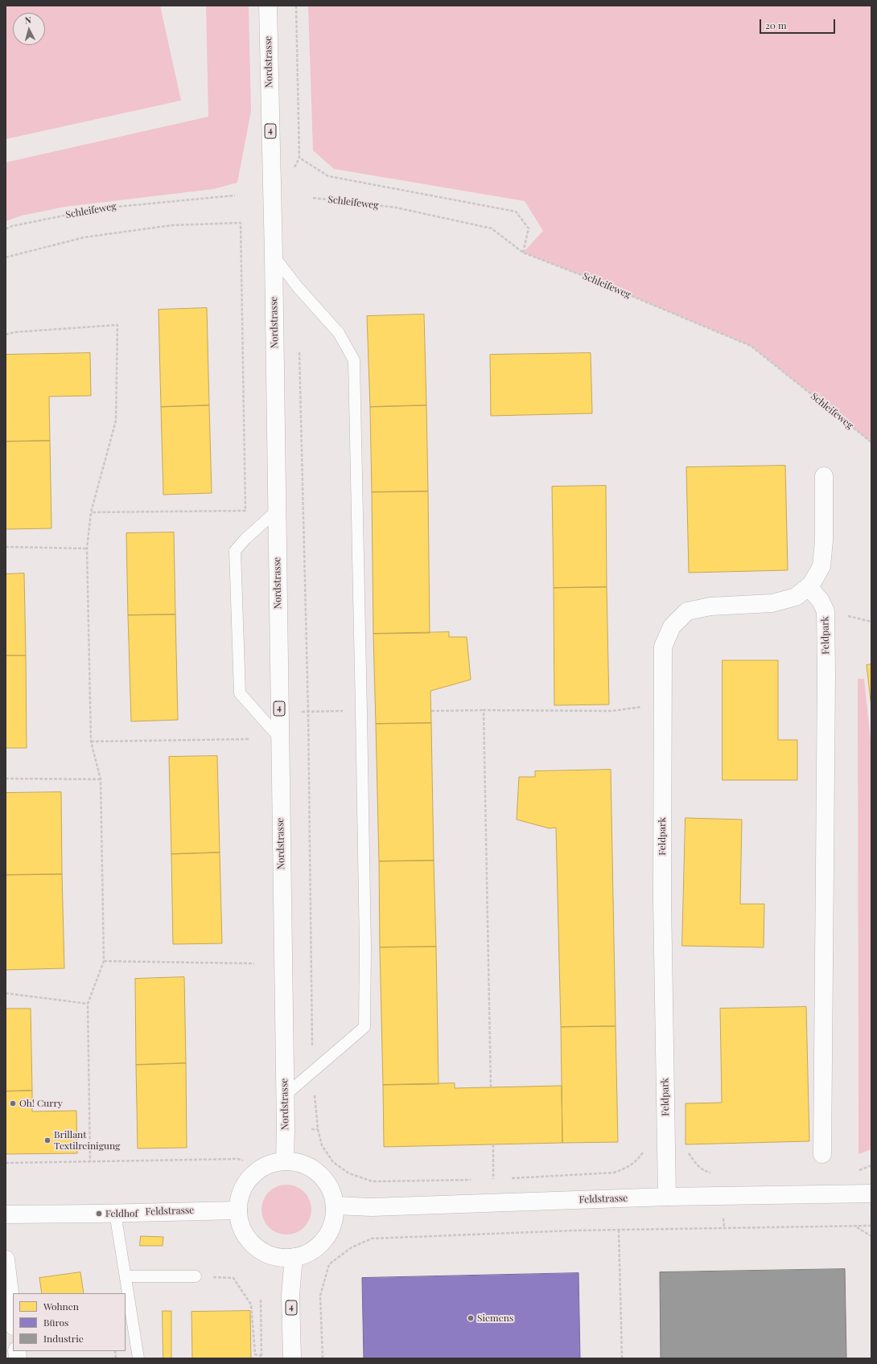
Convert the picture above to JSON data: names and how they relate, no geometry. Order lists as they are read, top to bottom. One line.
{"streets":{"street":["Nordstrasse","4","Feldpark","Feldstrasse"],"path":["Schleifeweg"]},"crossings":[["Nordstrasse","4"],["Nordstrasse","Feldstrasse"],["4","Feldstrasse"],["Feldpark","Feldstrasse"]],"places":["Oh! Curry","Brillant Textilreinigung","Feldhof","Siemens"],"legend":["Wohnen","Büros","Industrie"],"scale_bar":"20 m","north":"top"}
